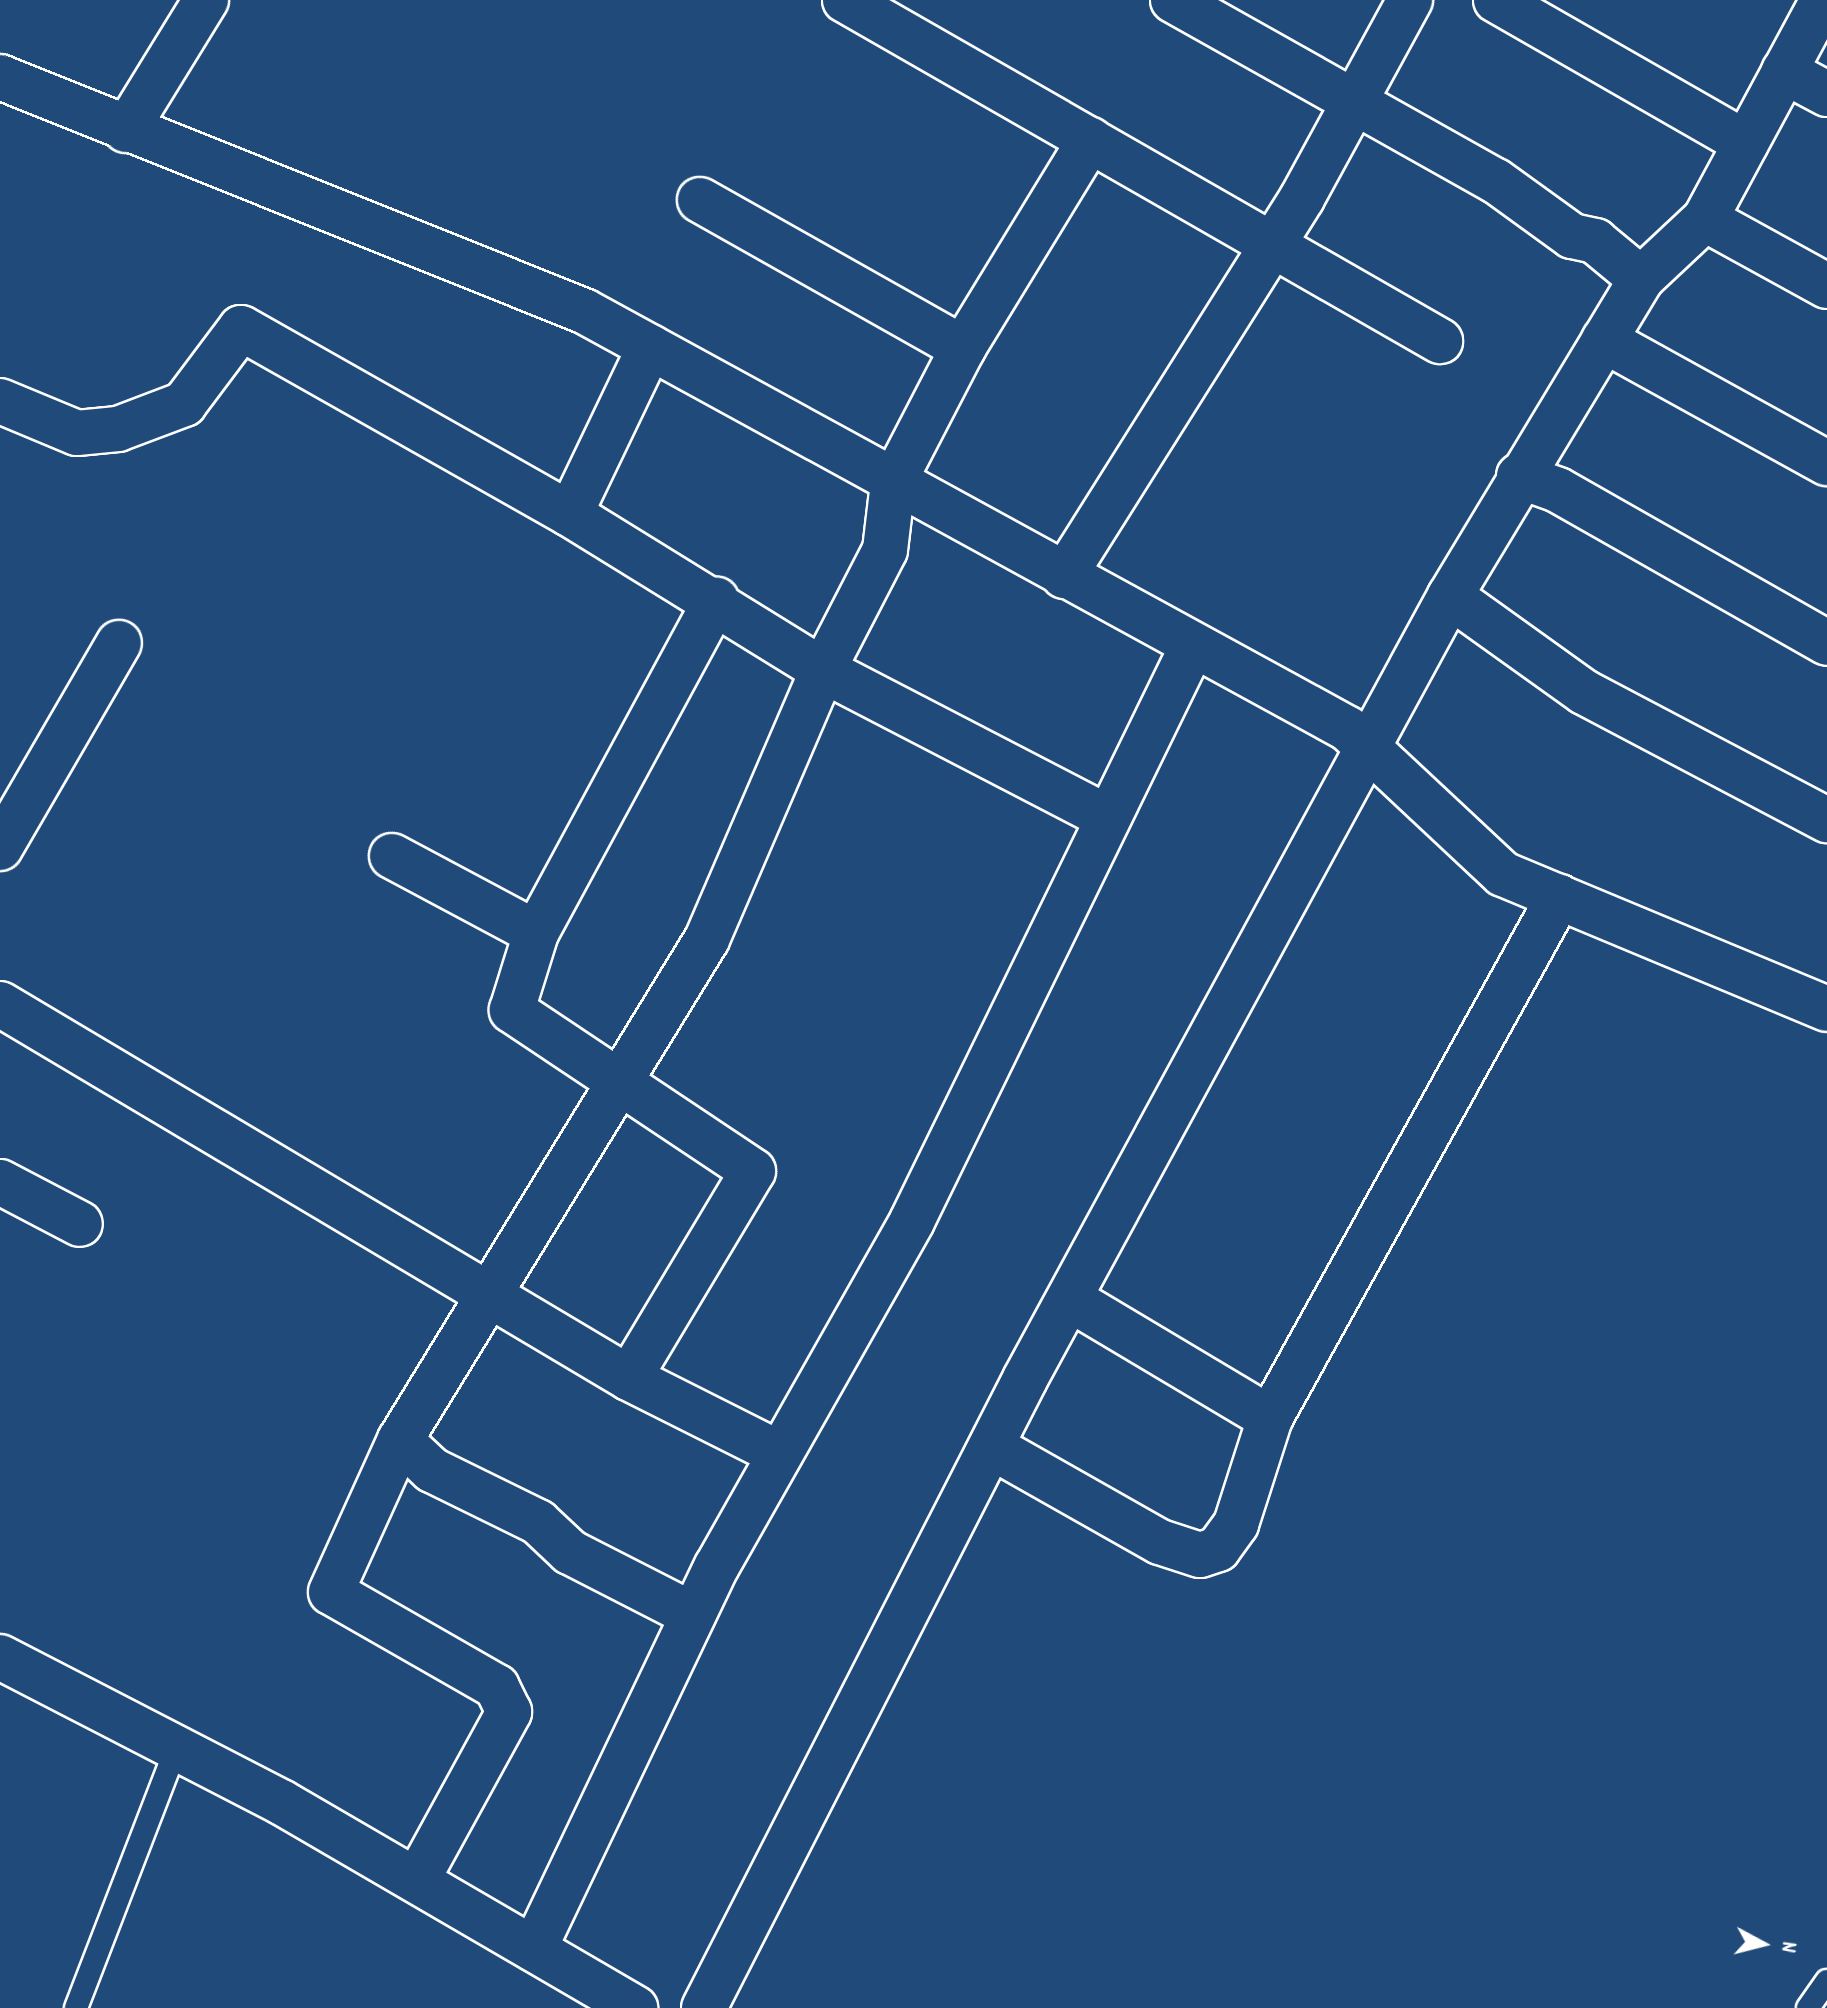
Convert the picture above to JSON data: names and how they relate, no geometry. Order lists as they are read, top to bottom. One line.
{"north":"right"}
